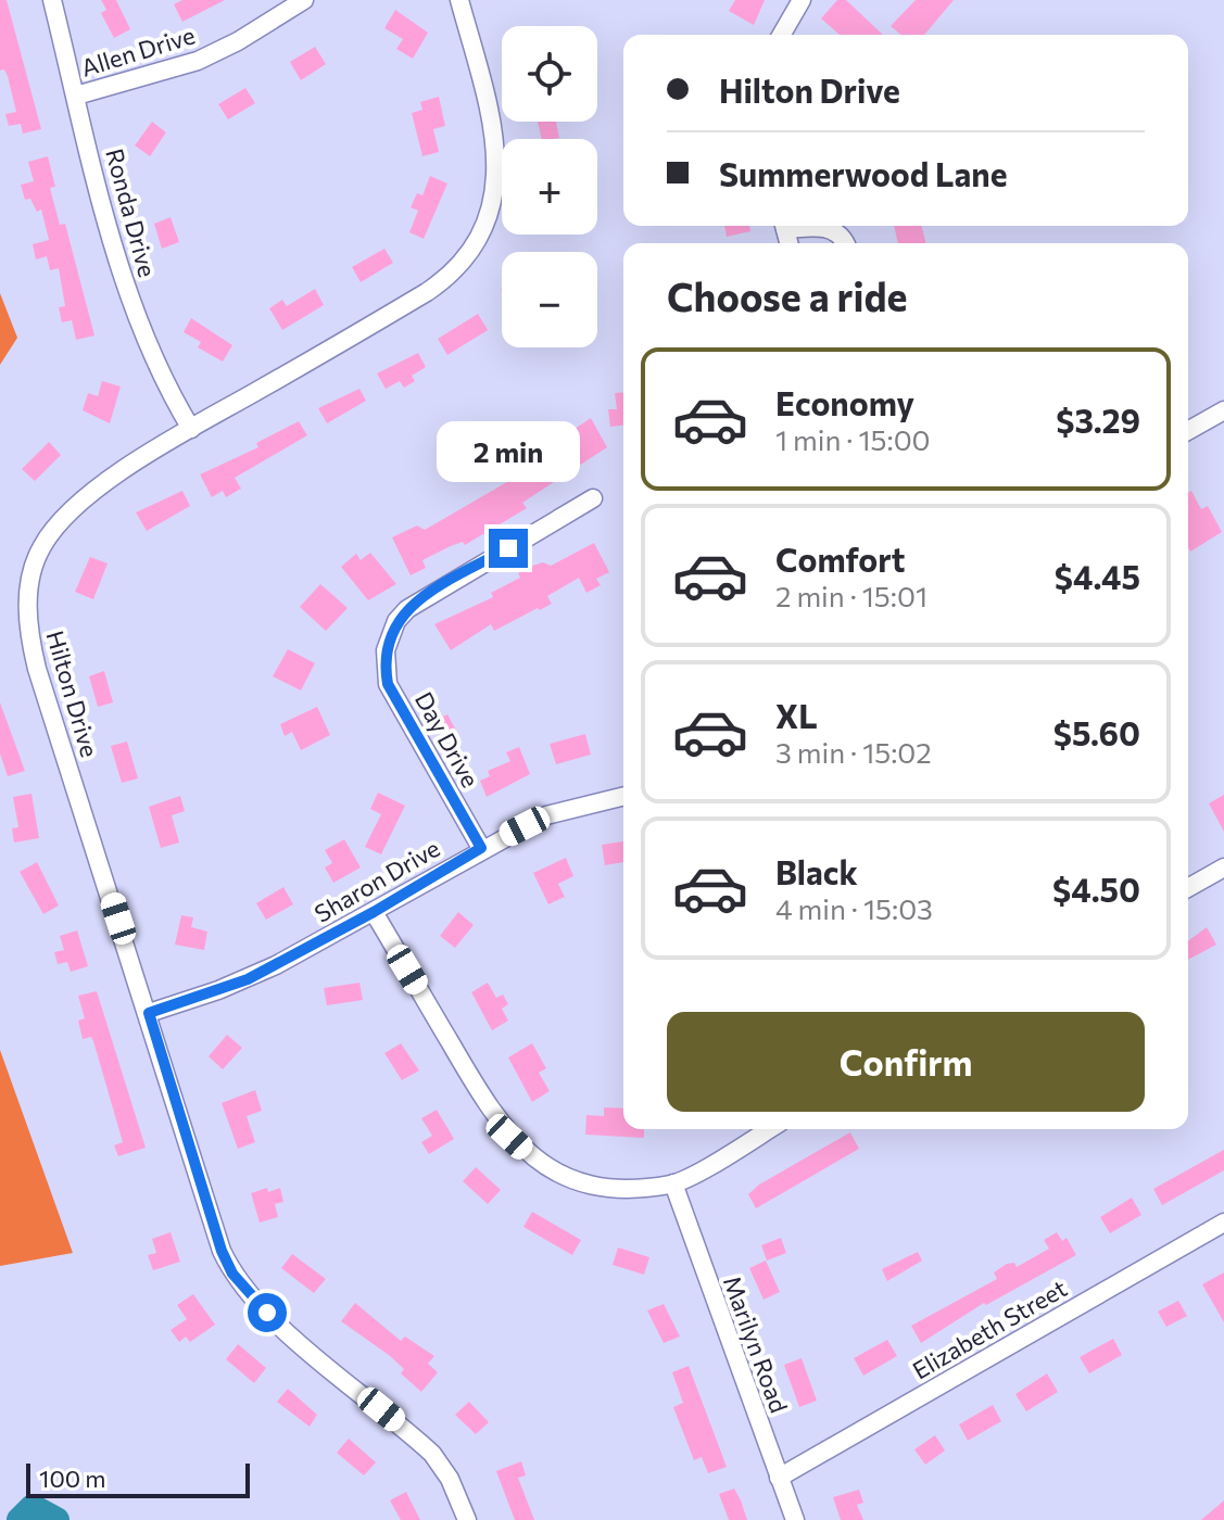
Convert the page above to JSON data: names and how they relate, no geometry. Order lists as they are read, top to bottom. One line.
{"streets":{"street":["Allen Drive","Ronda Drive","Hilton Drive","Day Drive","Sharon Drive","Elizabeth Street","Marilyn Road"]},"crossings":[["Allen Drive","Ronda Drive"],["Ronda Drive","Hilton Drive"],["Hilton Drive","Sharon Drive"],["Day Drive","Sharon Drive"],["Elizabeth Street","Marilyn Road"]],"scale_bar":"100 m","page":{"map_buttons":["+","−"],"banner":["Hilton Drive","Summerwood Lane"],"heading":"Choose a ride","list":[{"name":"Economy","note":"1 min · 15:00","value":"$3.29"},{"name":"Comfort","note":"2 min · 15:01","value":"$4.45"},{"name":"XL","note":"3 min · 15:02","value":"$5.60"},{"name":"Black","note":"4 min · 15:03","value":"$4.50"}],"bubble":"2 min","buttons":"Confirm","scale":"100 m"}}
